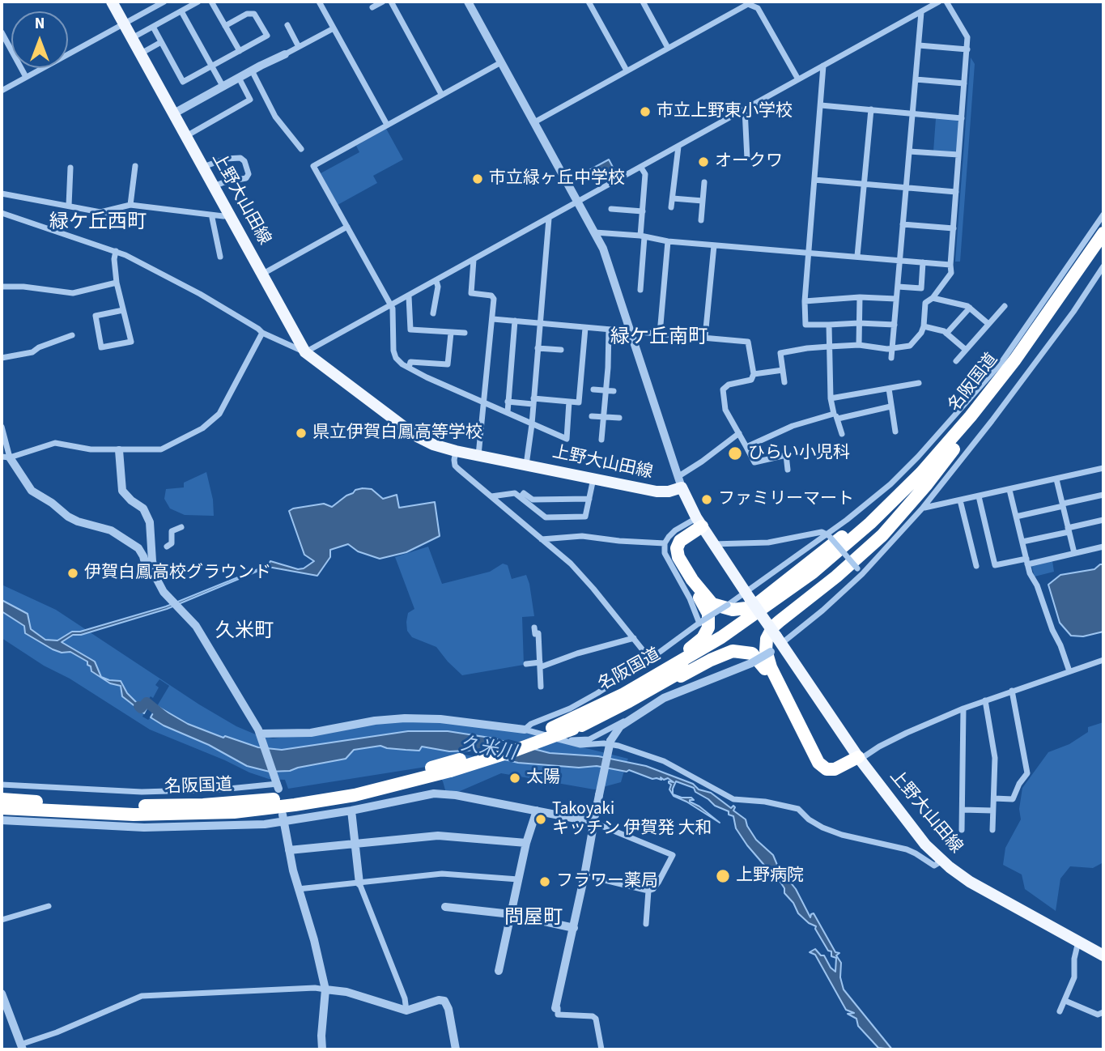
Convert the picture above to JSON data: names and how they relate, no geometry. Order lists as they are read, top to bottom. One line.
{"streets":{"highway":["名阪国道"],"main road":["上野大山田線"]},"districts":["緑ケ丘西町","緑ケ丘南町","久米町","問屋町"],"water":["久米川"],"places":["市立上野東小学校","オークワ","市立緑ヶ丘中学校","県立伊賀白鳳高等学校","ひらい小児科","ファミリーマート","伊賀白鳳高校グラウンド","太陽","Takoyaki キッチン 伊賀発 大和","上野病院","フラワー薬局"],"north":"top"}
